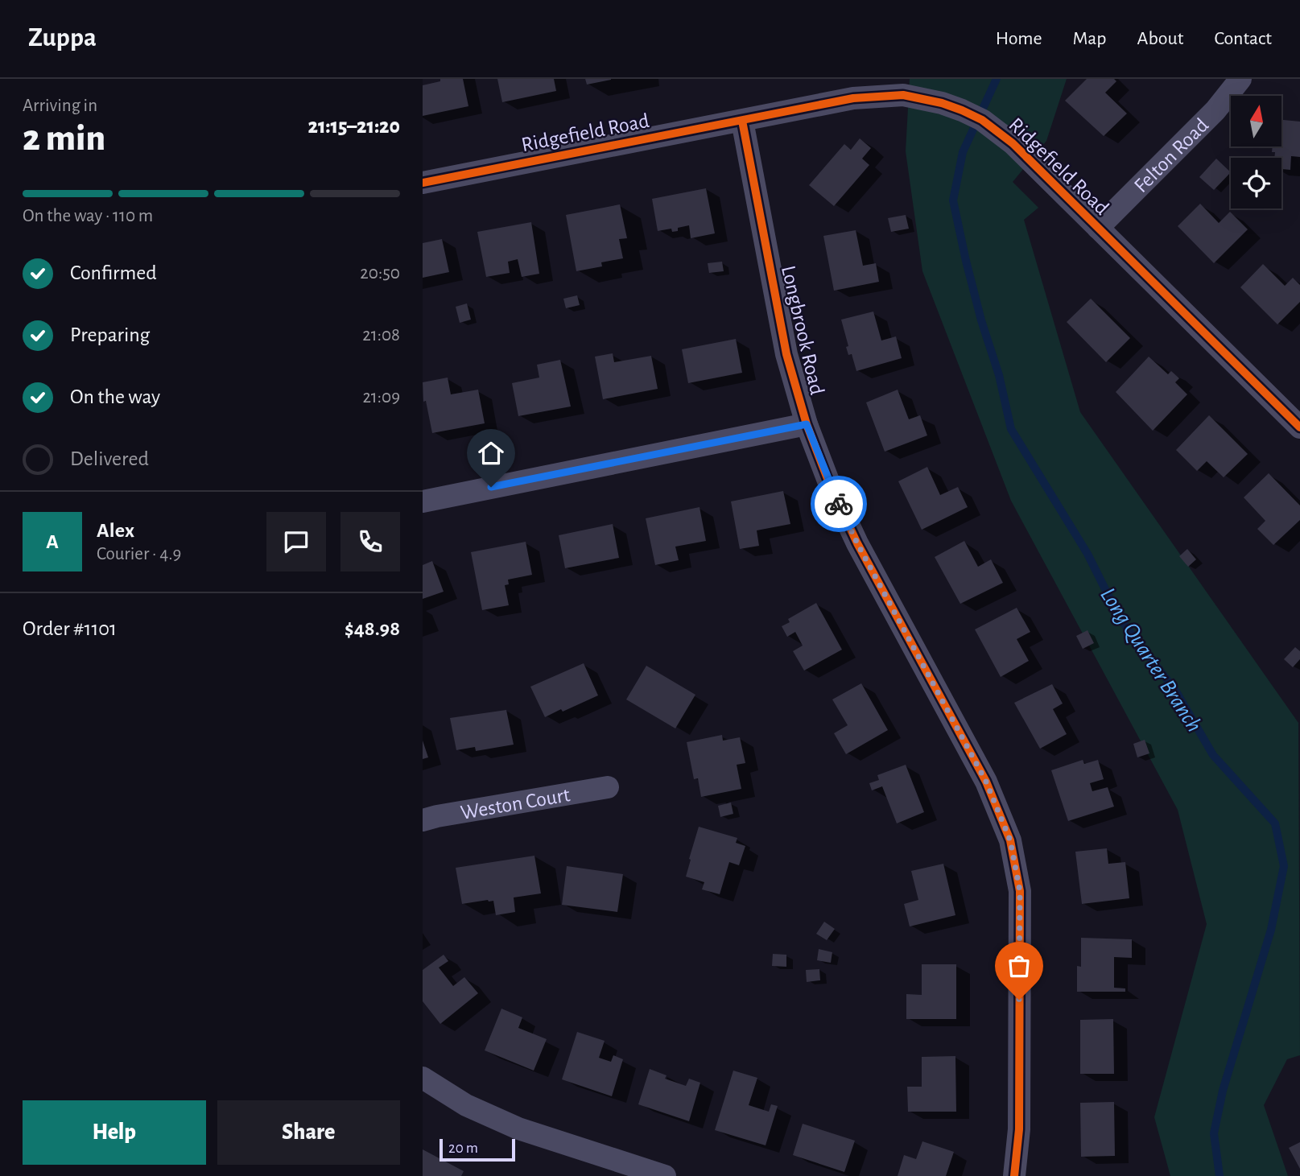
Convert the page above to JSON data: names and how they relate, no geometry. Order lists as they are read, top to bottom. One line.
{"streets":{"street":["Ridgefield Road","Felton Road","Longbrook Road","Weston Court"]},"crossings":[["Ridgefield Road","Felton Road"],["Ridgefield Road","Longbrook Road"]],"water":["Long Quarter Branch"],"scale_bar":"20 m","north":"top","page":{"header":"Zuppa","nav":["Home","Map","About","Contact"],"heading":["2 min","Arriving in","21:15–21:20"],"panel":["Alex","Courier · 4.9","Order #1101","$48.98"],"bar":"On the way · 110 m","list":[["Confirmed","20:50"],["Preparing","21:08"],["On the way","21:09"],"Delivered"],"round":"A","buttons":["Help","Share"],"scale":"20 m"}}
